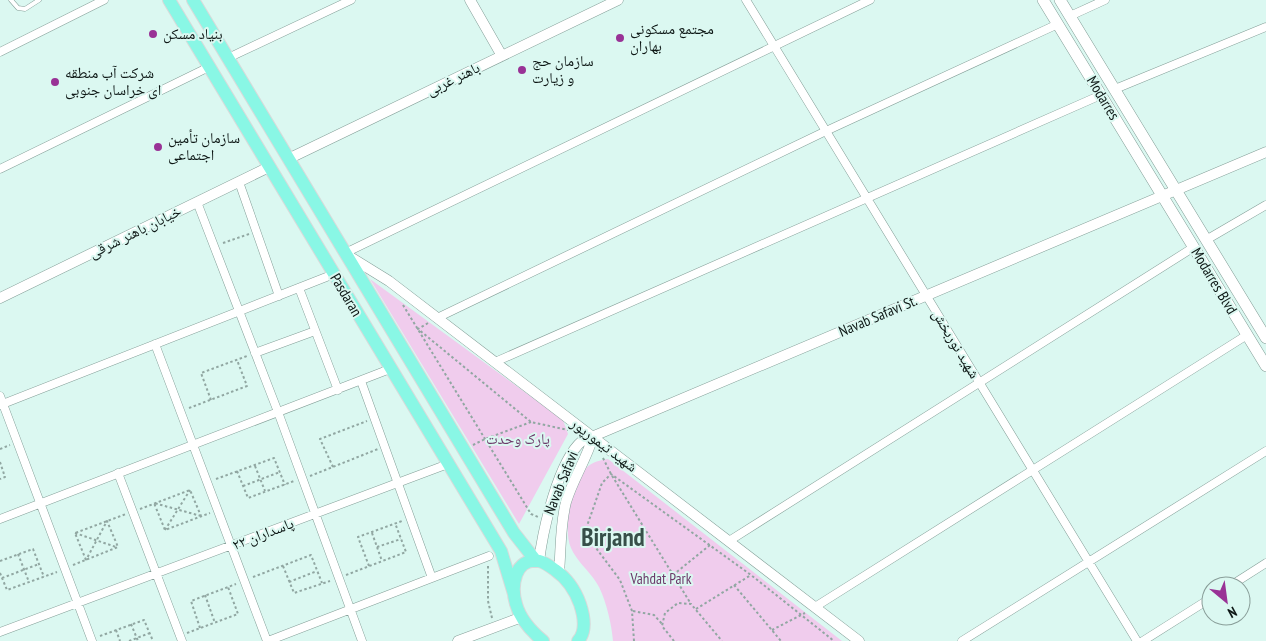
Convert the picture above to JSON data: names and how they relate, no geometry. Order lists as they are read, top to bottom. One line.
{"streets":{"main road":["Modarres","Modarres Blvd","Pasdaran"],"street":["باهنر غربی","خیابان باهنر شرقی","Navab Safavi St.","شهید نوربخش","شهید تیمورپور","Navab Safavi","پاسداران ۲۲"]},"crossings":[["باهنر غربی","Pasdaran"],["Modarres","Modarres Blvd"],["Modarres","Navab Safavi St."],["خیابان باهنر شرقی","Pasdaran"],["Modarres Blvd","Navab Safavi St."],["Pasdaran","شهید تیمورپور"],["Pasdaran","Navab Safavi"],["Pasdaran","پاسداران ۲۲"],["Navab Safavi St.","شهید نوربخش"],["Navab Safavi St.","شهید تیمورپور"],["Navab Safavi St.","Navab Safavi"],["شهید تیمورپور","Navab Safavi"]],"districts":["Birjand"],"parks":["پارک وحدت","Vahdat Park"],"places":["بنیاد مسکن","مجتمع مسکونی بهاران","سازمان حج و زیارت","شرکت آب منطقه ای خراسان جنوبی","سازمان تأمین اجتماعی"],"north":"bottom right"}
